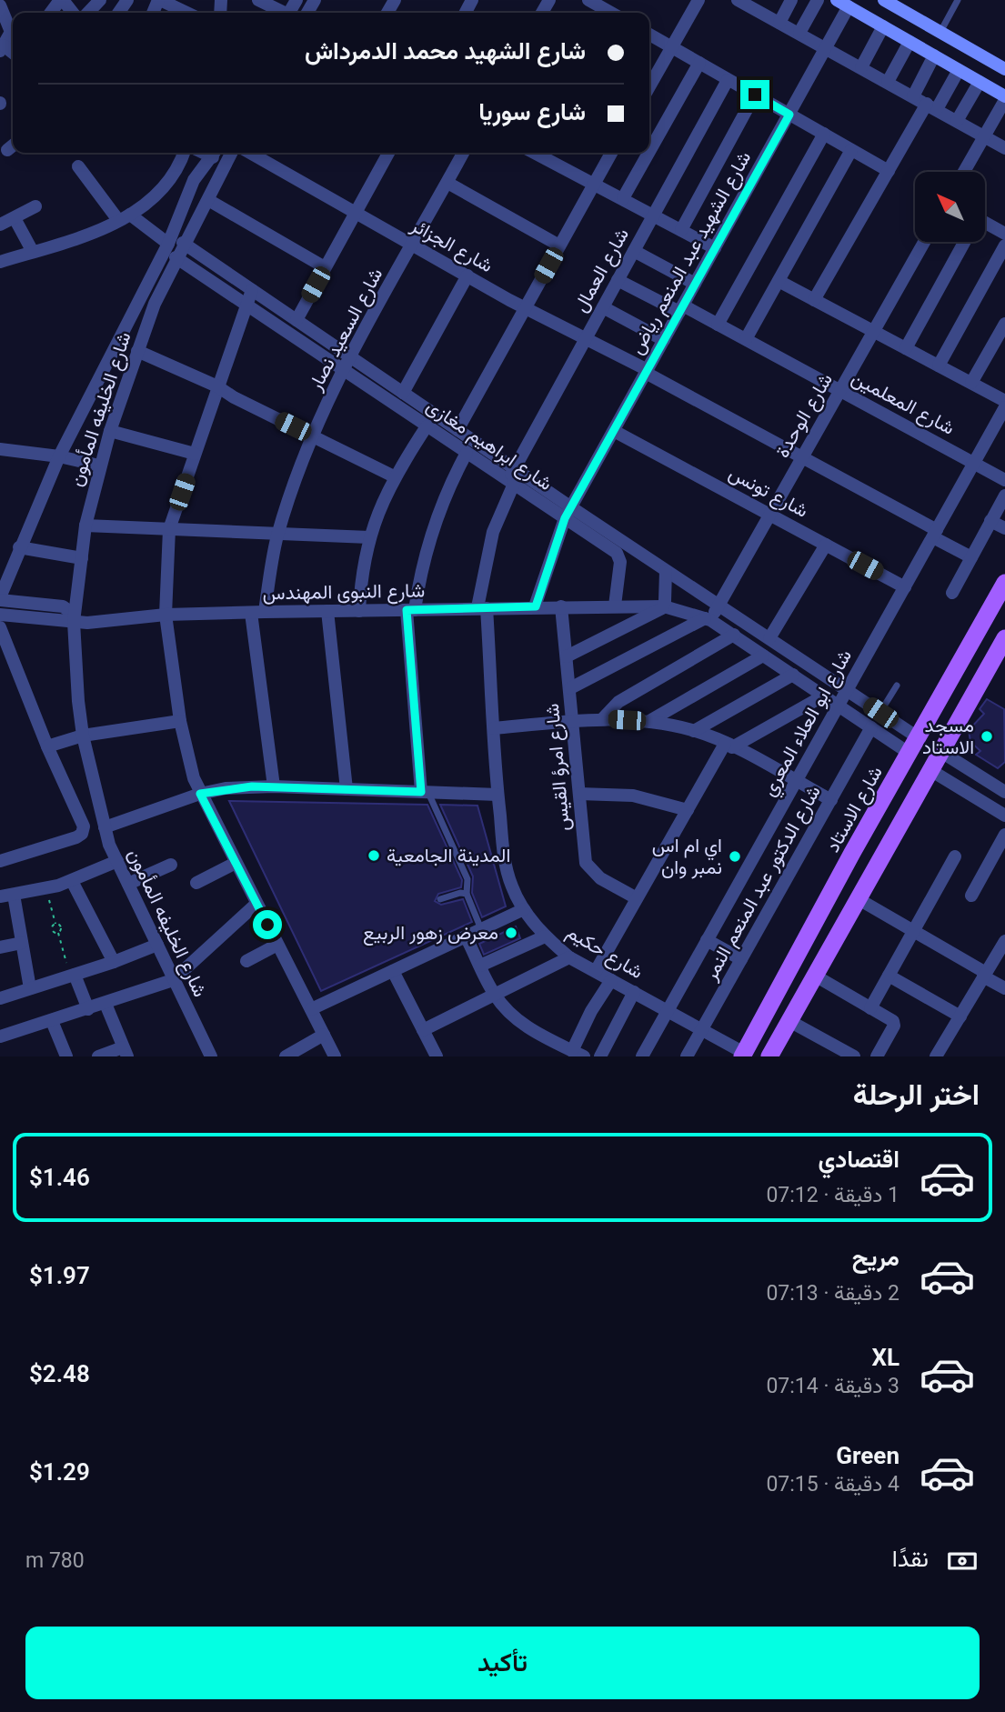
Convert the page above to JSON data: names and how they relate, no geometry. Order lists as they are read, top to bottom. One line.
{"streets":{"main road":["شارع الاستاد"],"street":["شارع الجزائر","شارع الشهيد عبد المنعم رياض","شارع العمال","شارع السعيد نصار","شارع المعلمين","شارع الخليفه المأمون","شارع الوحدة","شارع ابراهيم مغازى","شارع تونس","شارع النبوى المهندس","شارع ابو العلاء المعري","شارع امرؤ القيس","شارع الدكتور عبد المنعم النمر","شارع حكيم"]},"crossings":[["شارع الجزائر","شارع الشهيد عبد المنعم رياض"],["شارع الجزائر","شارع العمال"],["شارع الجزائر","شارع السعيد نصار"],["شارع الجزائر","شارع الوحدة"],["شارع الجزائر","شارع ابو العلاء المعري"],["شارع الشهيد عبد المنعم رياض","شارع المعلمين"],["شارع الشهيد عبد المنعم رياض","شارع ابراهيم مغازى"],["شارع الشهيد عبد المنعم رياض","شارع تونس"],["شارع الشهيد عبد المنعم رياض","شارع النبوى المهندس"],["شارع العمال","شارع المعلمين"],["شارع العمال","شارع ابراهيم مغازى"],["شارع العمال","شارع النبوى المهندس"],["شارع العمال","شارع حكيم"],["شارع السعيد نصار","شارع ابراهيم مغازى"],["شارع السعيد نصار","شارع النبوى المهندس"],["شارع المعلمين","شارع الوحدة"],["شارع المعلمين","شارع ابو العلاء المعري"],["شارع الخليفه المأمون","شارع ابراهيم مغازى"],["شارع الخليفه المأمون","شارع النبوى المهندس"],["شارع الوحدة","شارع ابراهيم مغازى"],["شارع الوحدة","شارع تونس"],["شارع ابراهيم مغازى","شارع النبوى المهندس"],["شارع ابراهيم مغازى","شارع ابو العلاء المعري"],["شارع ابراهيم مغازى","شارع الاستاد"],["شارع تونس","شارع ابو العلاء المعري"],["شارع النبوى المهندس","شارع امرؤ القيس"],["شارع النبوى المهندس","شارع حكيم"],["شارع ابو العلاء المعري","شارع حكيم"],["شارع الاستاد","شارع حكيم"],["شارع الدكتور عبد المنعم النمر","شارع حكيم"]],"places":["مسجد الاستاد","المدينة الجامعية","اي ام اس نمبر وان","معرض زهور الربيع"],"north":"top left","page":{"banner":["شارع الشهيد محمد الدمرداش","شارع سوريا"],"heading":"اختر الرحلة","list":[{"name":"اقتصادي","note":"1 دقيقة · 07:12","value":"$1.46"},{"name":"مريح","note":"2 دقيقة · 07:13","value":"$1.97"},{"name":"XL","note":"3 دقيقة · 07:14","value":"$2.48"},{"name":"Green","note":"4 دقيقة · 07:15","value":"$1.29"}],"pay":["نقدًا","780 m"],"buttons":"تأكيد"}}
